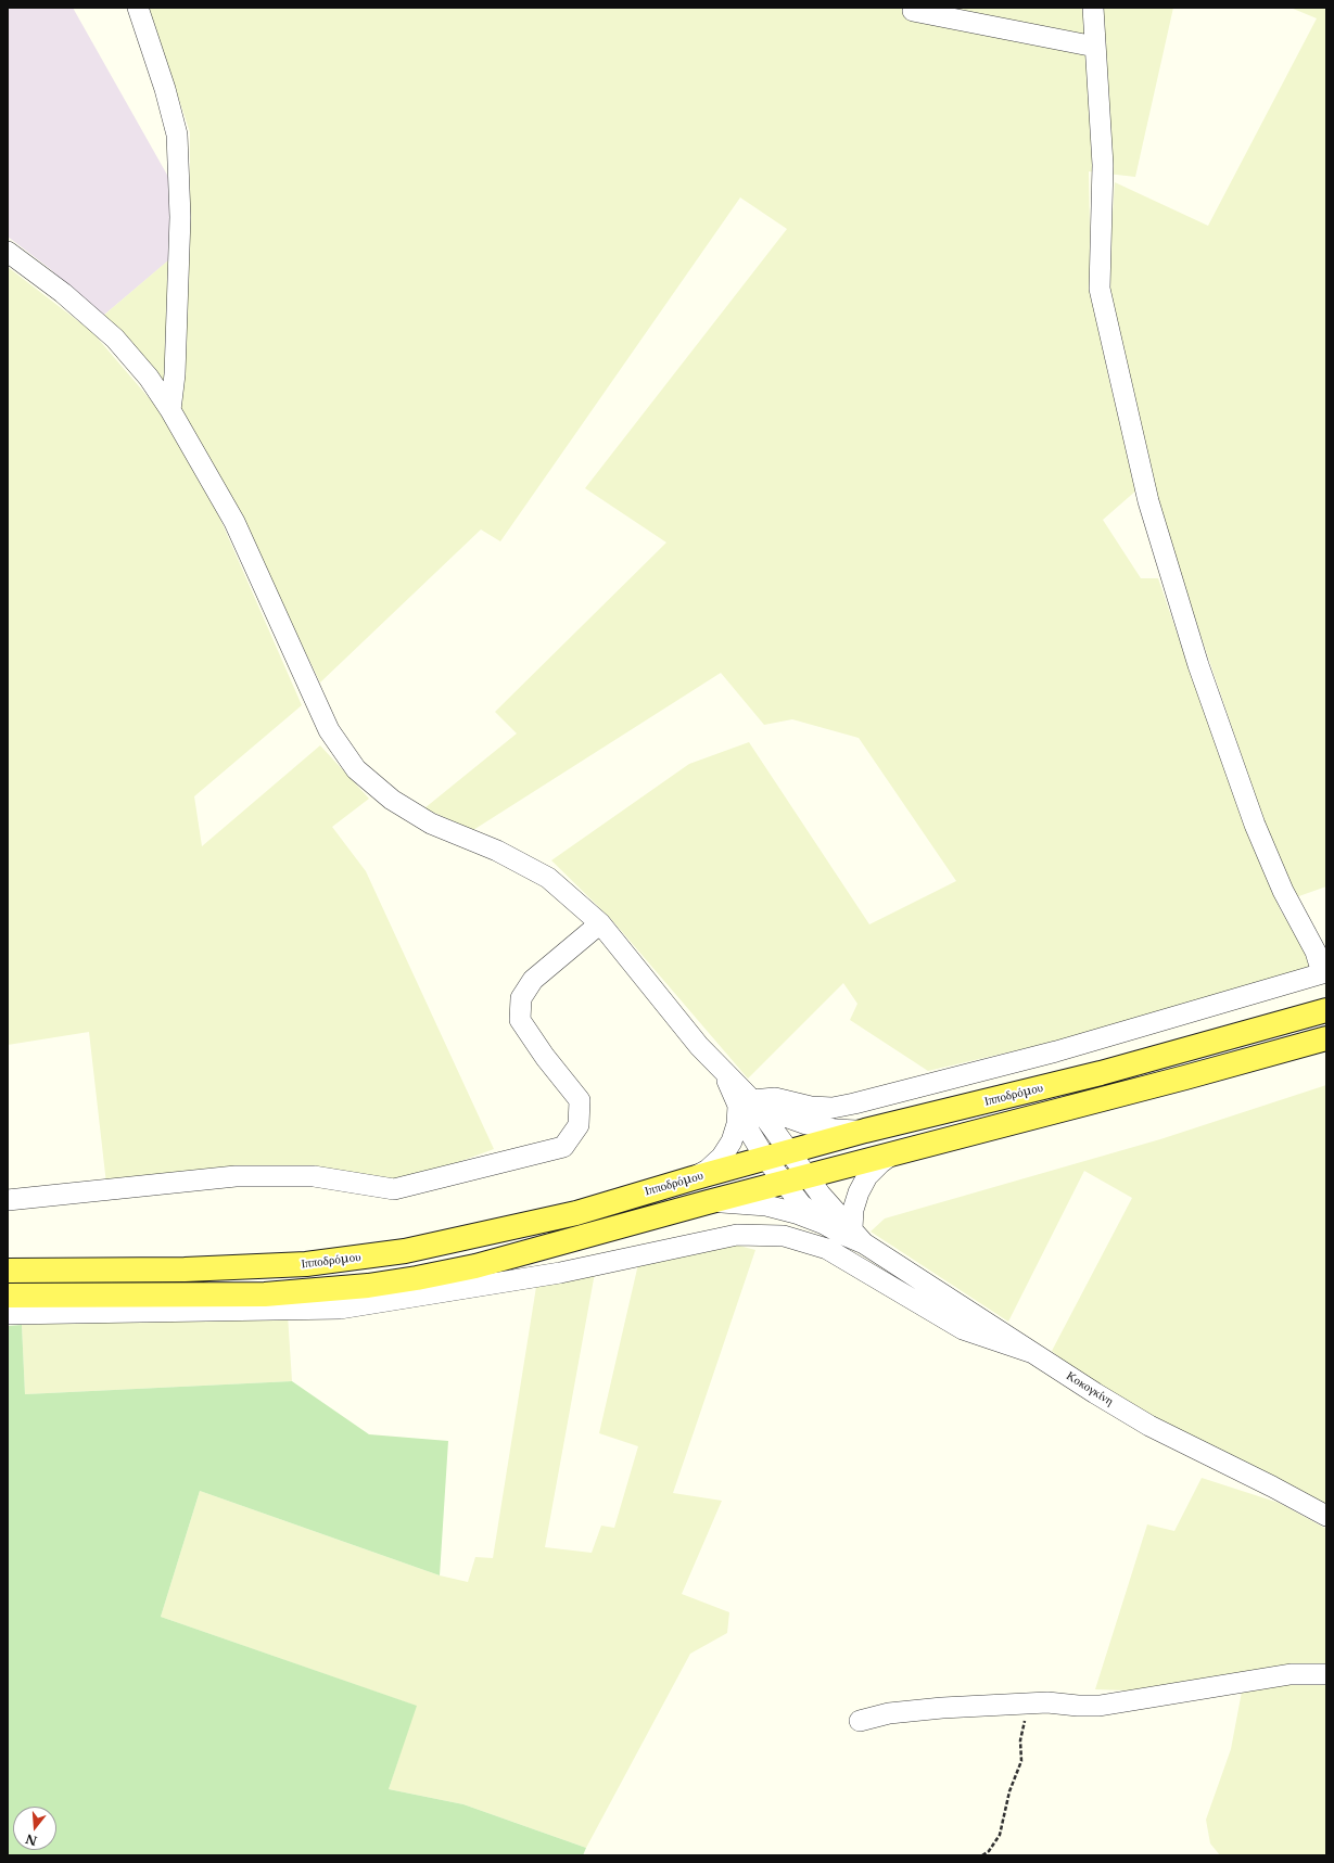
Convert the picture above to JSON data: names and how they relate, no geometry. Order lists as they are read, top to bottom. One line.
{"streets":{"main road":["Ιπποδρόμου"],"street":["Κοκογκίνη"]},"north":"bottom"}
